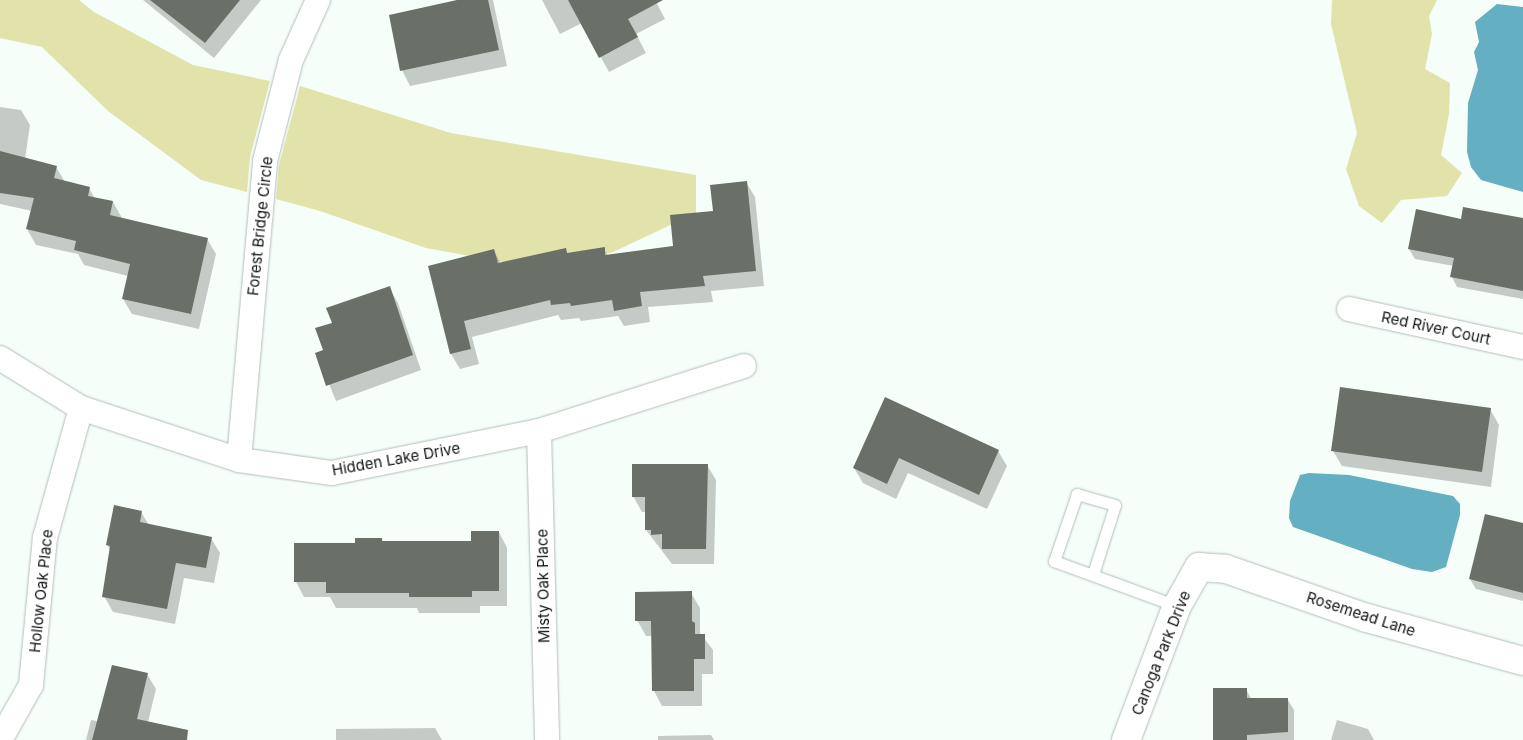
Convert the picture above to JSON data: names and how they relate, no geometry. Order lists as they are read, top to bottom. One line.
{"streets":{"street":["Forest Bridge Circle","Red River Court","Hidden Lake Drive","Misty Oak Place","Hollow Oak Place","Rosemead Lane","Canoga Park Drive"]},"crossings":[["Forest Bridge Circle","Hidden Lake Drive"],["Hidden Lake Drive","Misty Oak Place"],["Hidden Lake Drive","Hollow Oak Place"],["Rosemead Lane","Canoga Park Drive"]]}
